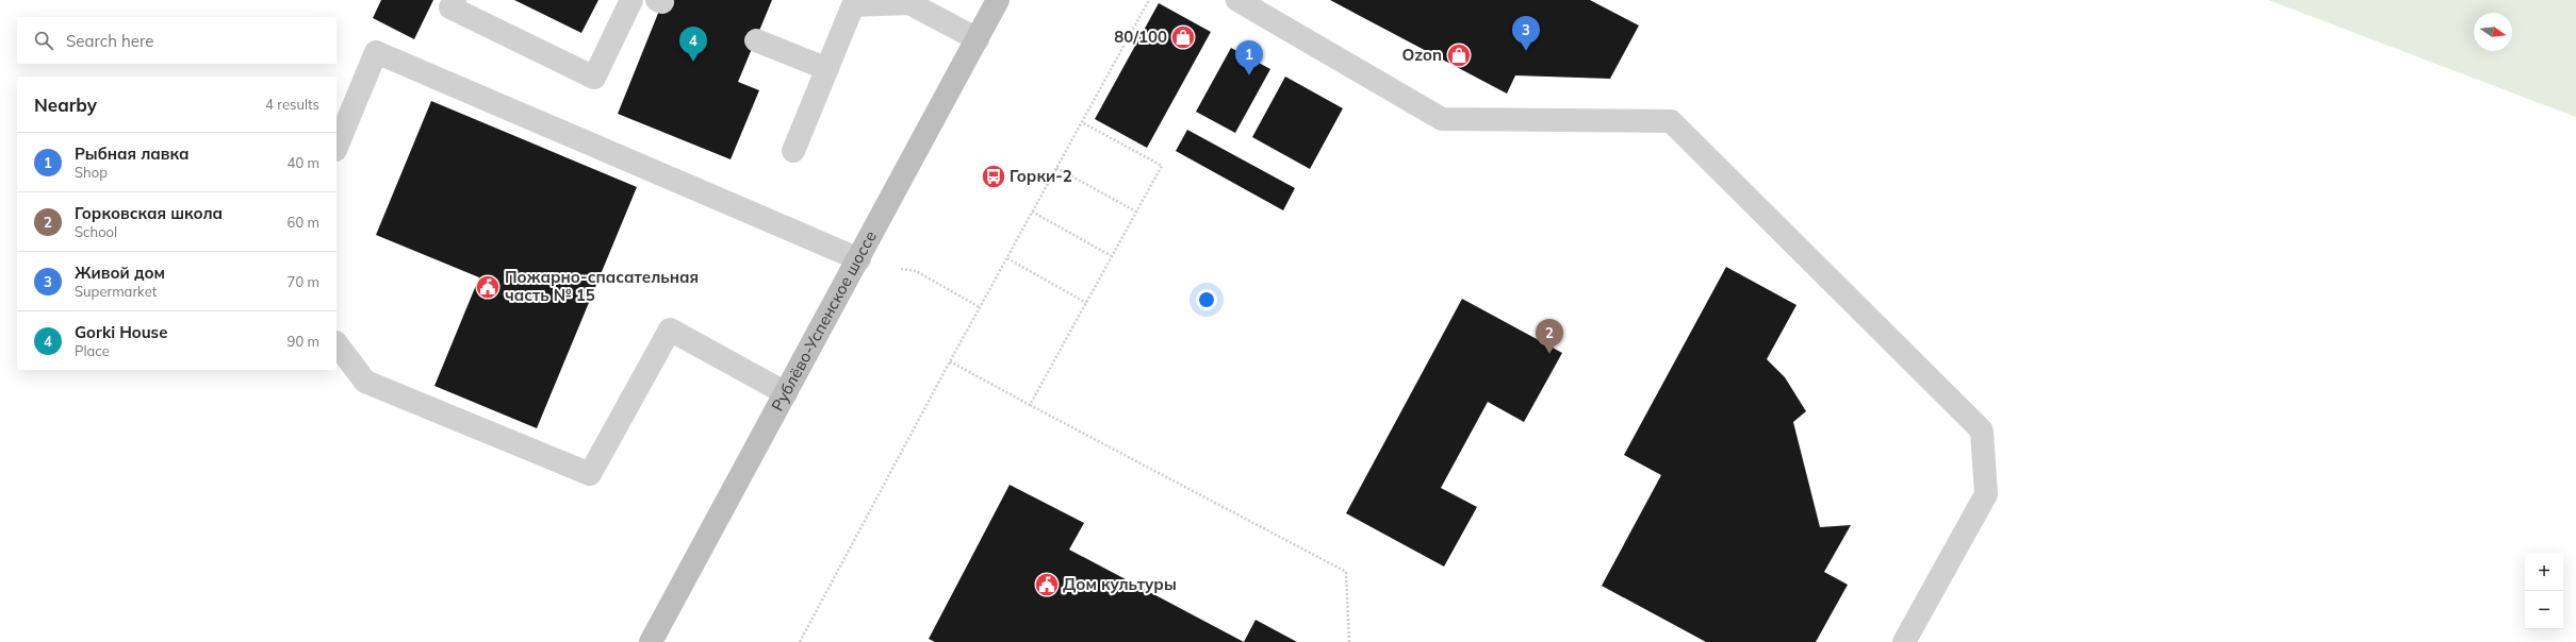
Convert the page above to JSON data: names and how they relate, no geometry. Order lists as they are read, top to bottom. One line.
{"streets":{"main road":["Рублёво-Успенское шоссе"]},"places":{"shop":["80/100","Ozon"],"bus stop":["Горки-2"],"public building":["Пожарно-спасательная часть № 15","Дом культуры"]},"north":"right","page":{"pins":["3","4","1","2"],"search":"Search here","heading":["Nearby","4 results"],"list":[{"mark":"1","name":"Рыбная лавка","note":"Shop","value":"40 m"},{"mark":"2","name":"Горковская школа","note":"School","value":"60 m"},{"mark":"3","name":"Живой дом","note":"Supermarket","value":"70 m"},{"mark":"4","name":"Gorki House","note":"Place","value":"90 m"}],"map_buttons":["+","−"]}}
